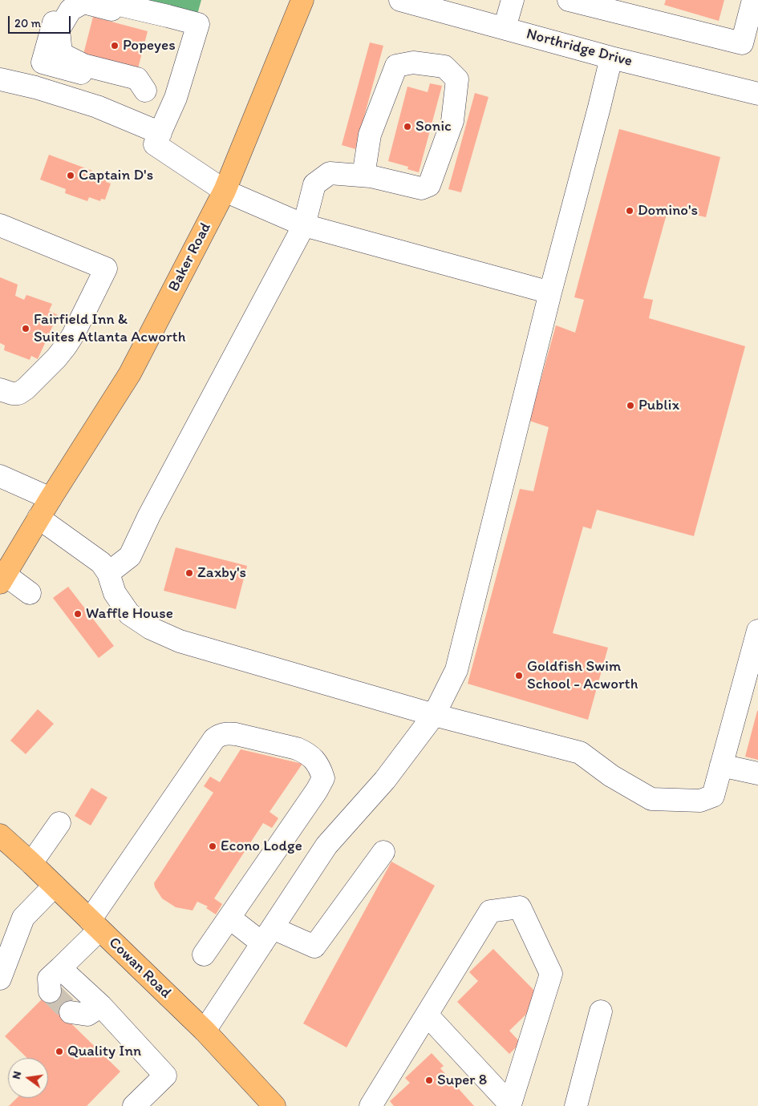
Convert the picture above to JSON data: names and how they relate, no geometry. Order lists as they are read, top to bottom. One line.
{"streets":{"main road":["Baker Road","Cowan Road"],"street":["Northridge Drive"]},"places":["Popeyes","Sonic","Captain D's","Domino's","Fairfield Inn & Suites Atlanta Acworth","Publix","Zaxby's","Waffle House","Goldfish Swim School - Acworth","Econo Lodge","Quality Inn","Super 8"],"scale_bar":"20 m","north":"left"}
